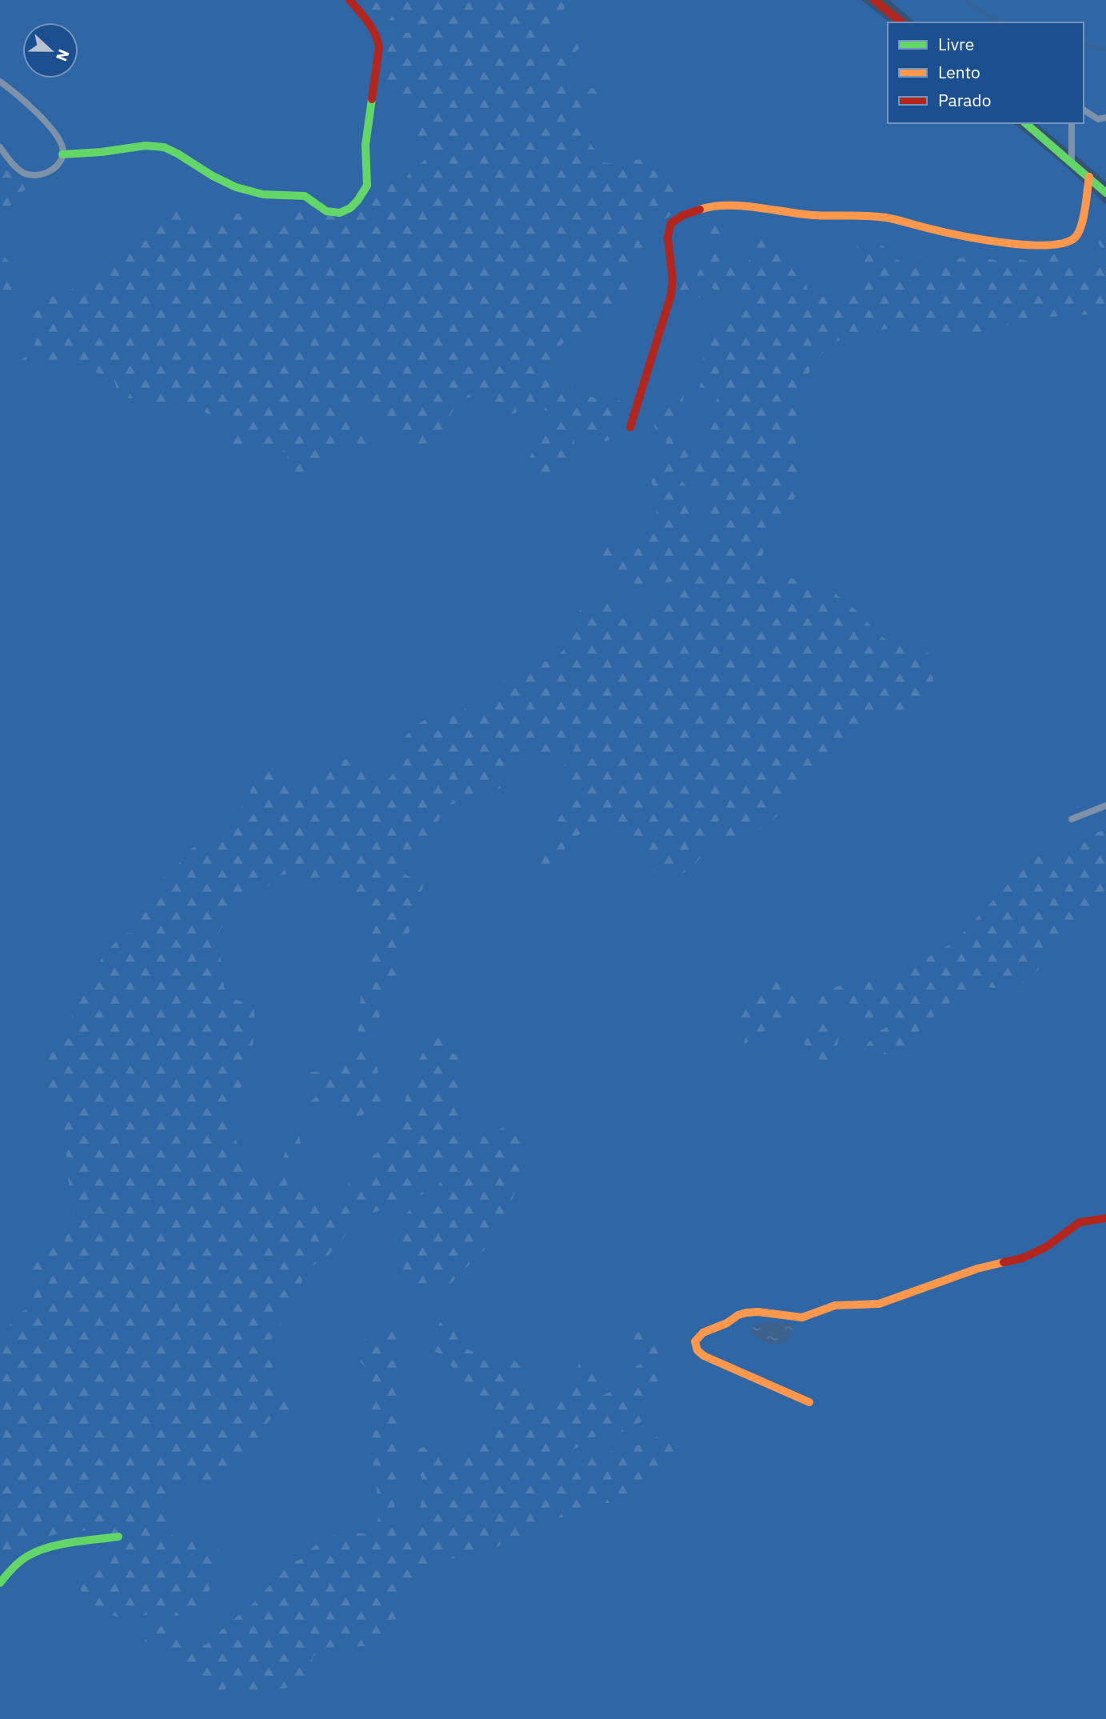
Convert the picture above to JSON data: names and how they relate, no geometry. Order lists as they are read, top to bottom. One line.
{"legend":["Livre","Lento","Parado"],"north":"right"}
